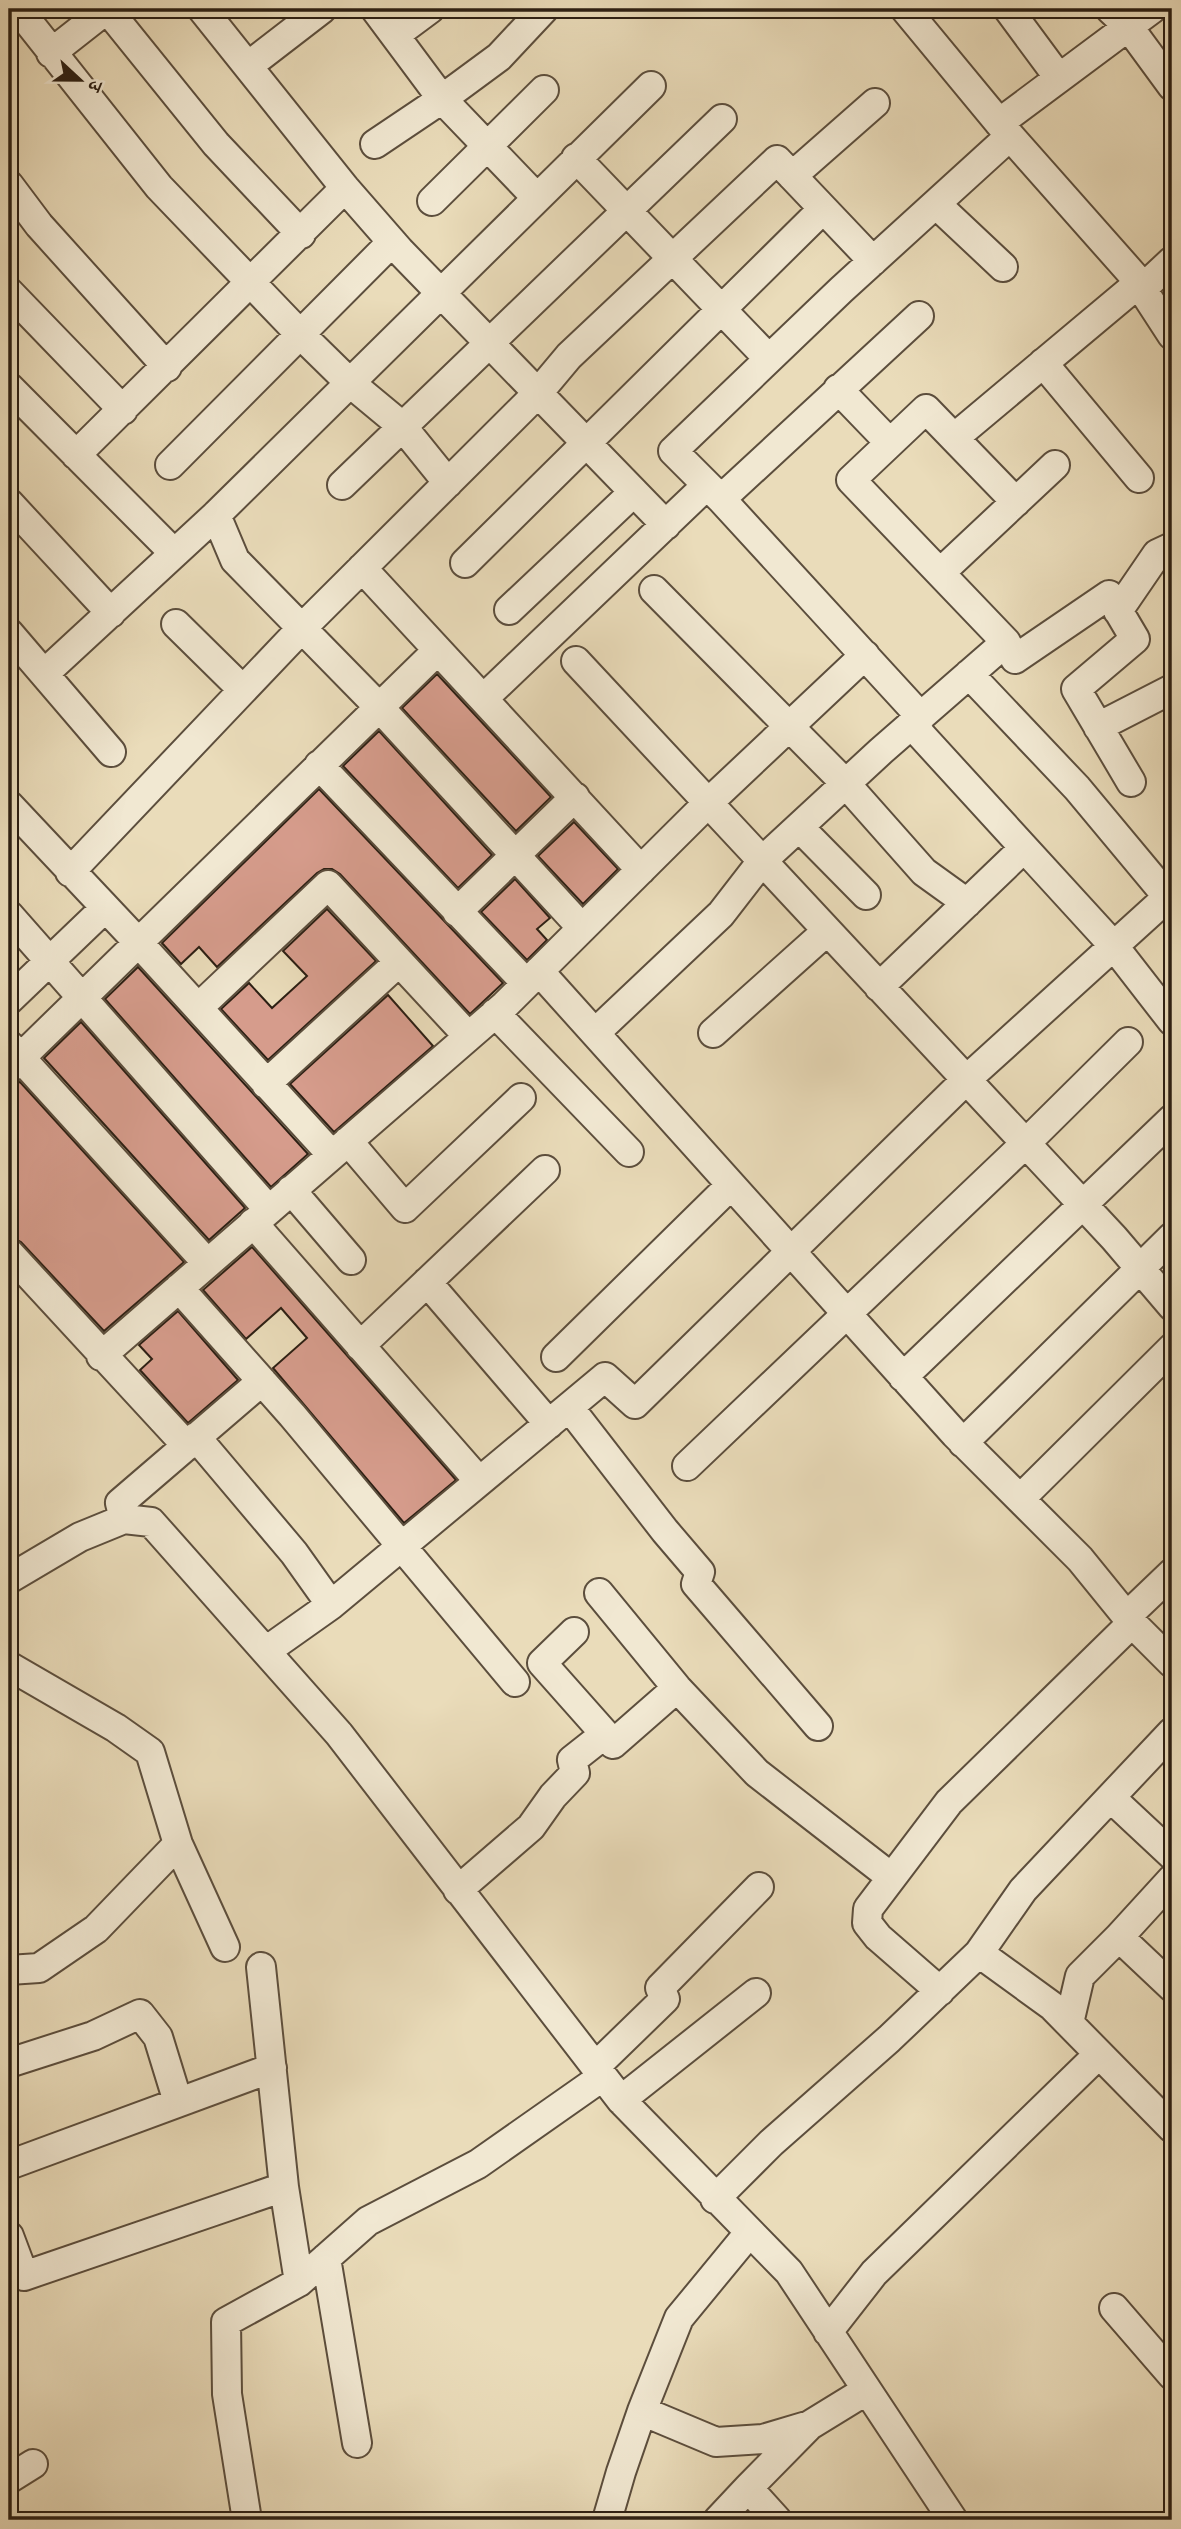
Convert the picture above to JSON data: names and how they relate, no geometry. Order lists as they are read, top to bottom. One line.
{"north":"right"}
